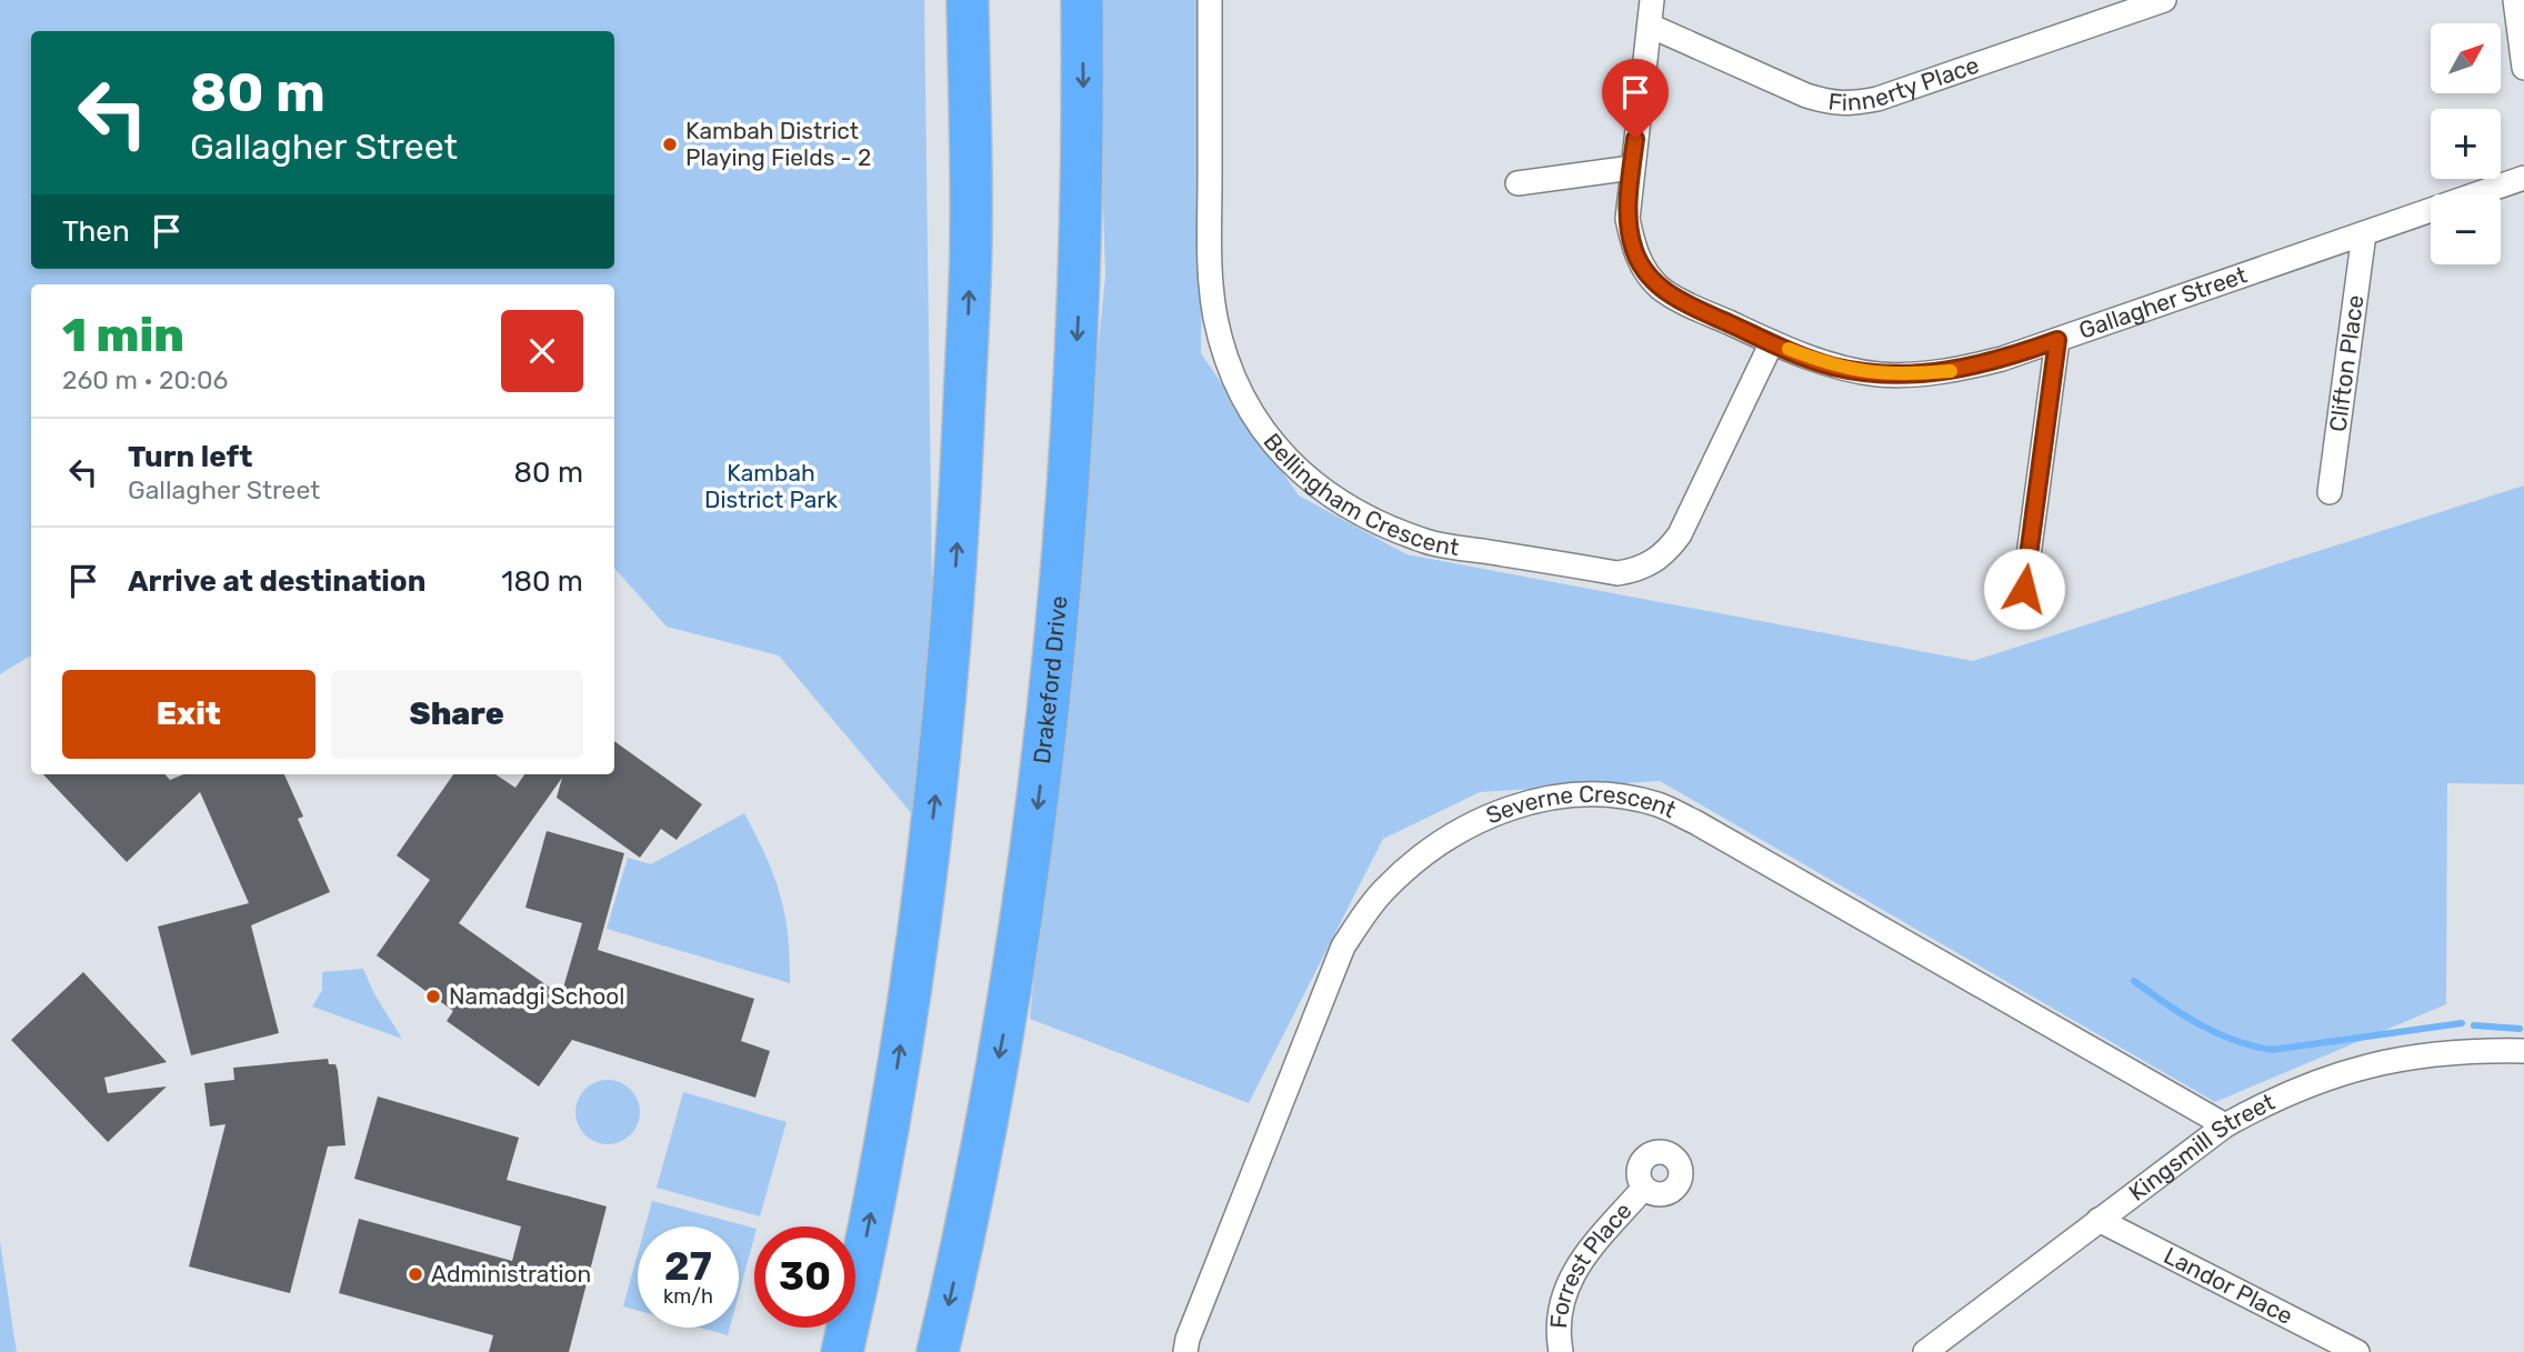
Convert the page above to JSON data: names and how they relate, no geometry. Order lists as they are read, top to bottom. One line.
{"streets":{"highway":["Drakeford Drive"],"street":["Finnerty Place","Gallagher Street","Clifton Place","Bellingham Crescent","Severne Crescent","Kingsmill Street","Forrest Place","Landor Place"]},"crossings":[["Finnerty Place","Gallagher Street"],["Gallagher Street","Clifton Place"],["Gallagher Street","Bellingham Crescent"],["Severne Crescent","Kingsmill Street"],["Kingsmill Street","Landor Place"]],"parks":["Kambah District Park"],"places":["Kambah District Playing Fields - 2","Namadgi School","Administration"],"north":"top right","page":{"map_buttons":["+","−"],"turn":["80 m","Gallagher Street"],"then":"Then","heading":["1 min","260 m · 20:06"],"list":[{"name":"Turn left","note":"Gallagher Street","value":"80 m"},{"name":"Arrive at destination","value":"180 m"}],"buttons":["Exit","Share"],"speed":"27 km/h","limit":"30"}}
